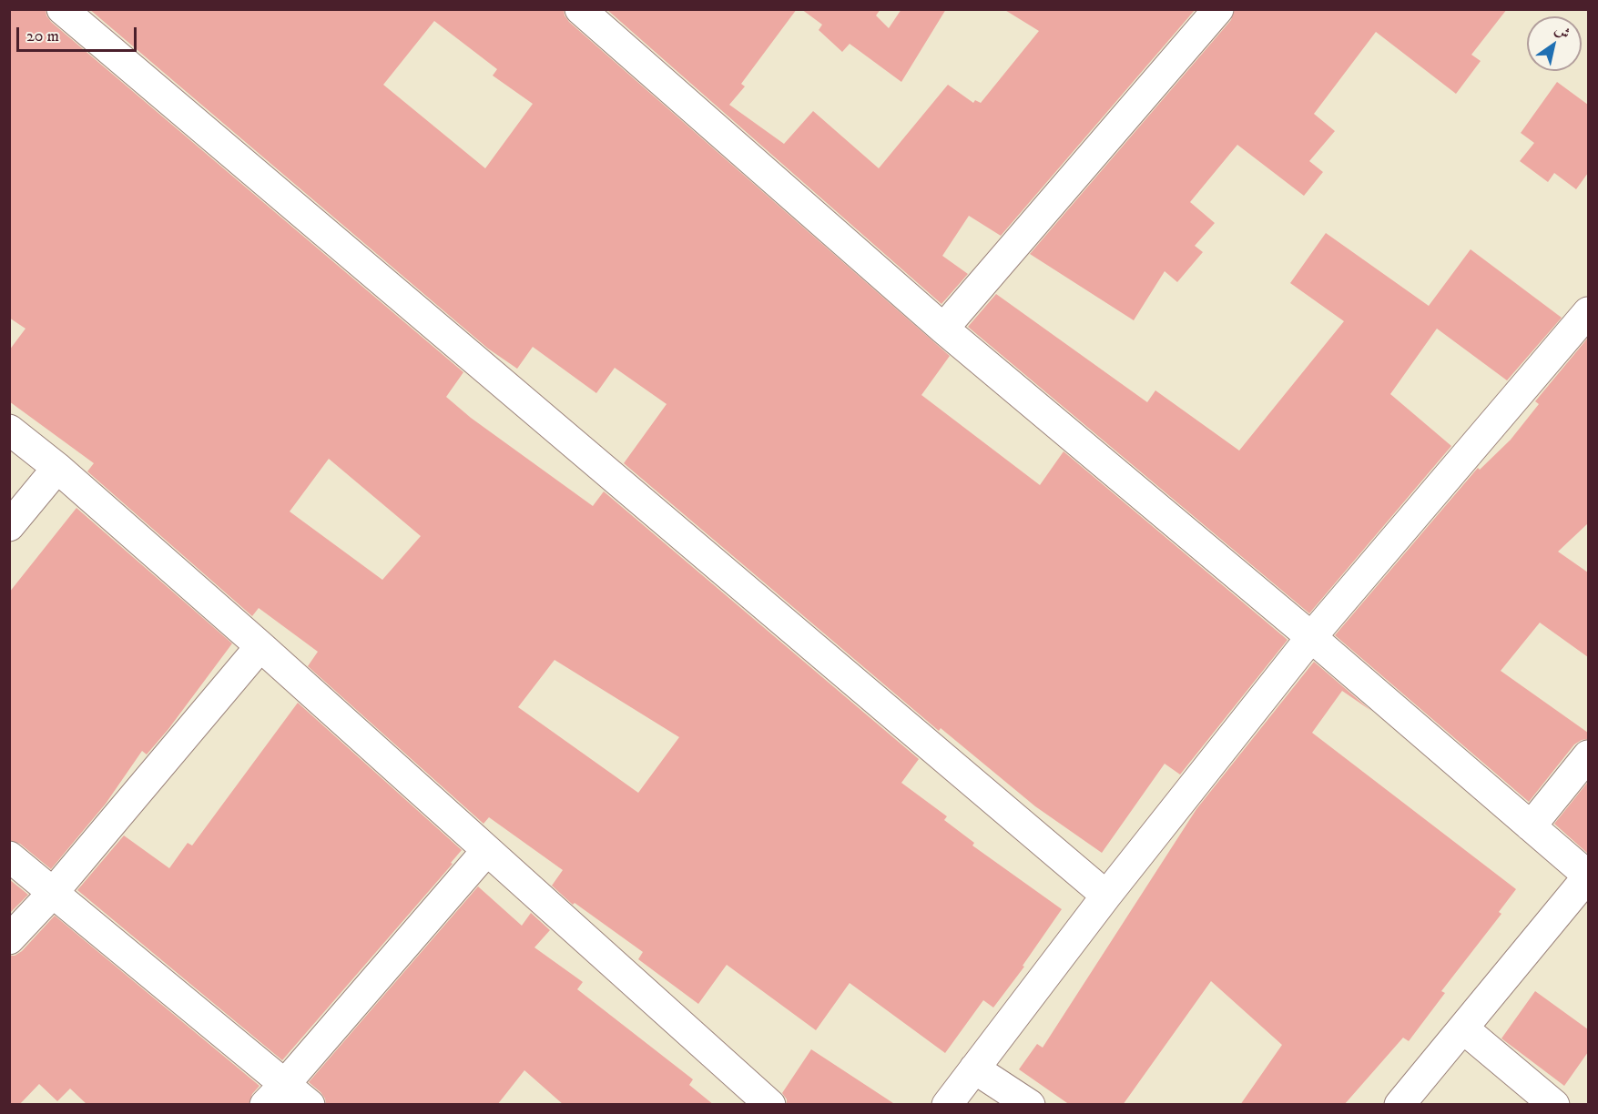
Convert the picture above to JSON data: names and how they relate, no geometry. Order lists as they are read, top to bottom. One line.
{"scale_bar":"20 m","north":"top right"}
